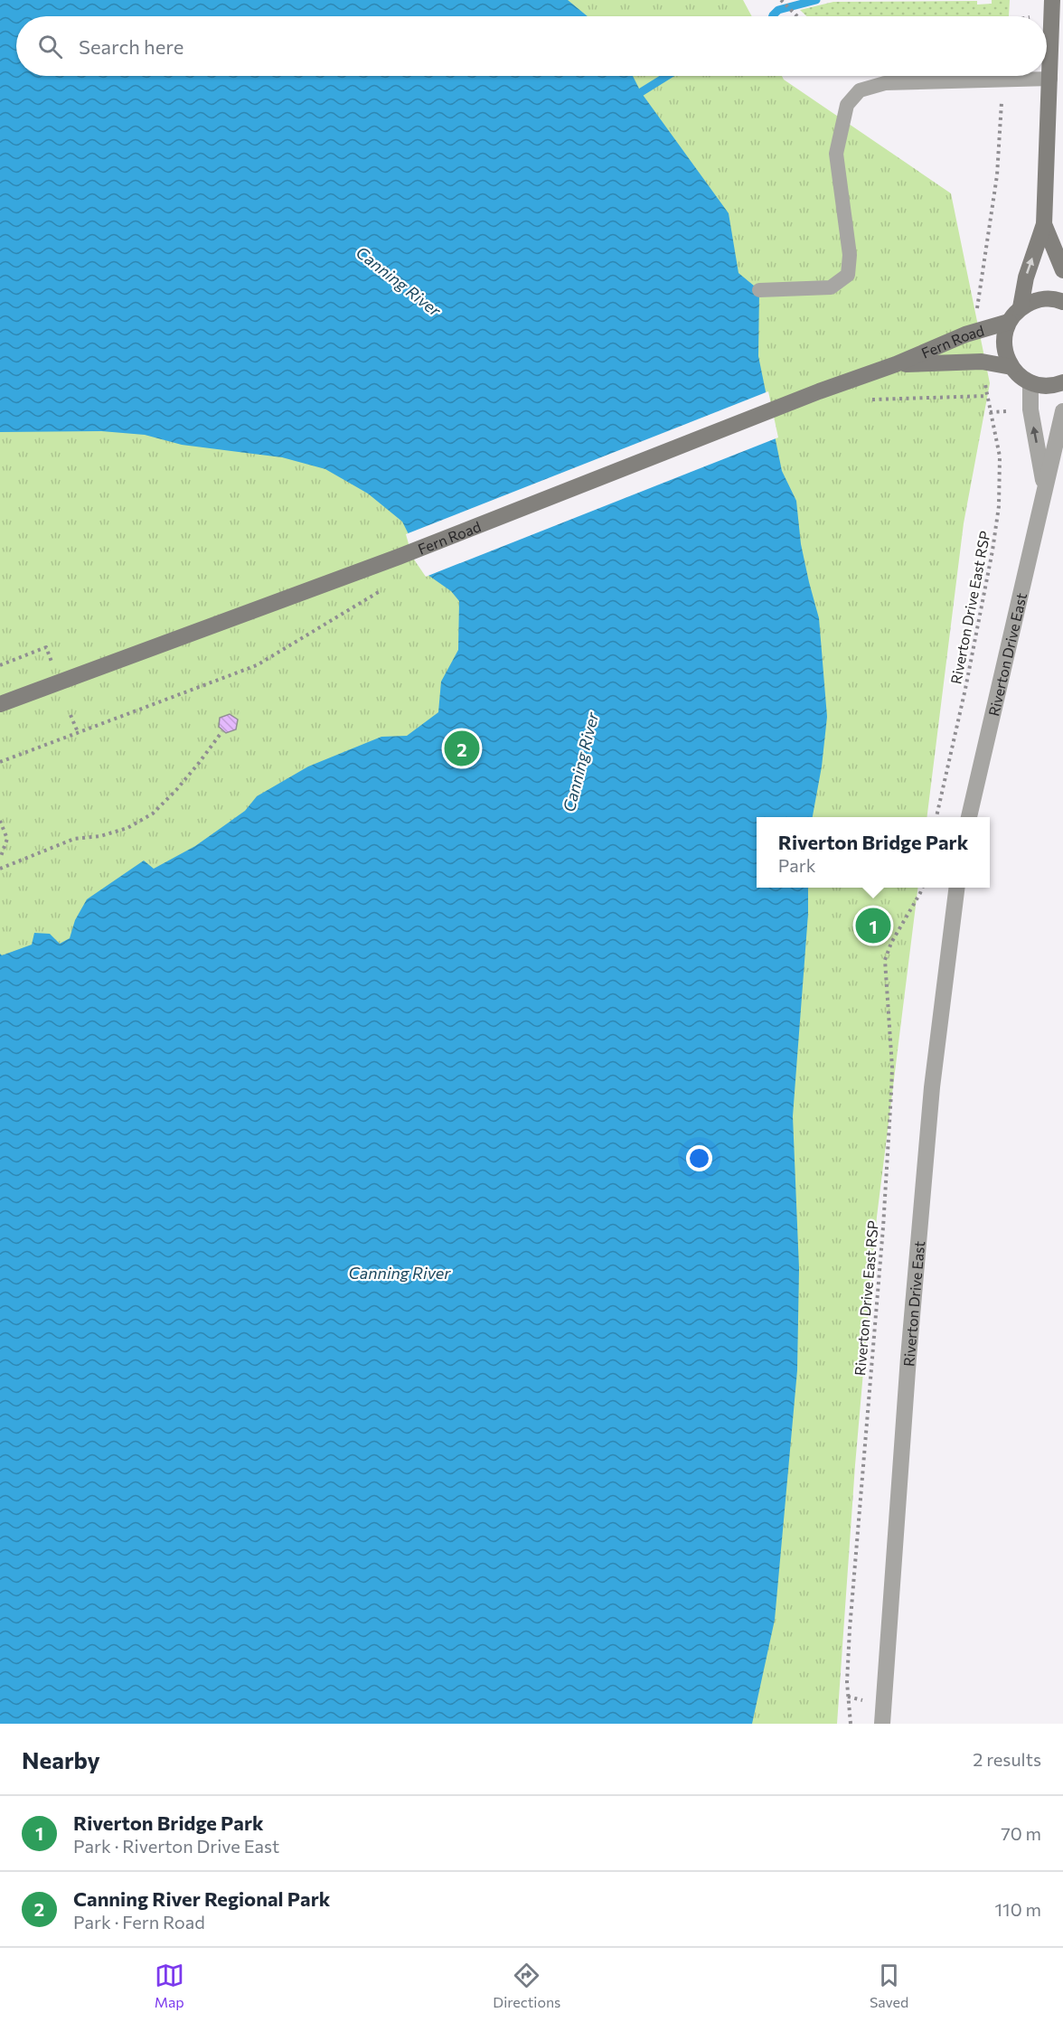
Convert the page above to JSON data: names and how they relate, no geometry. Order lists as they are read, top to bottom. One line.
{"streets":{"street":["Fern Road","Riverton Drive East"],"path":["Riverton Drive East RSP"]},"water":["Canning River"],"page":{"search":"Search here","pins":["2","1"],"popup":["Riverton Bridge Park","Park"],"heading":["Nearby","2 results"],"list":[{"mark":"1","name":"Riverton Bridge Park","note":"Park · Riverton Drive East","value":"70 m"},{"mark":"2","name":"Canning River Regional Park","note":"Park · Fern Road","value":"110 m"}],"nav":["Map","Directions","Saved"]}}
